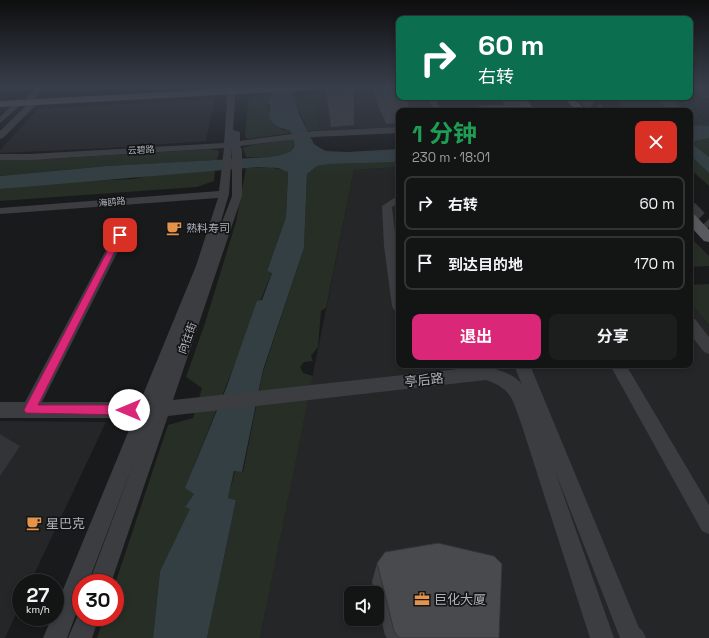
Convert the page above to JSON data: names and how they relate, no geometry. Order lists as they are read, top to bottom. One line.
{"streets":{"street":["云碧路","海鸥路","向往街","亭后路"]},"crossings":[["海鸥路","向往街"],["向往街","亭后路"]],"places":{"cafe":["熟料寿司","星巴克"],"office":["巨化大厦"]},"page":{"turn":["60 m","右转"],"heading":["1 分钟","230 m · 18:01"],"list":[{"name":"右转","value":"60 m"},{"name":"到达目的地","value":"170 m"}],"buttons":["退出","分享"],"speed":"27 km/h","limit":"30"}}
